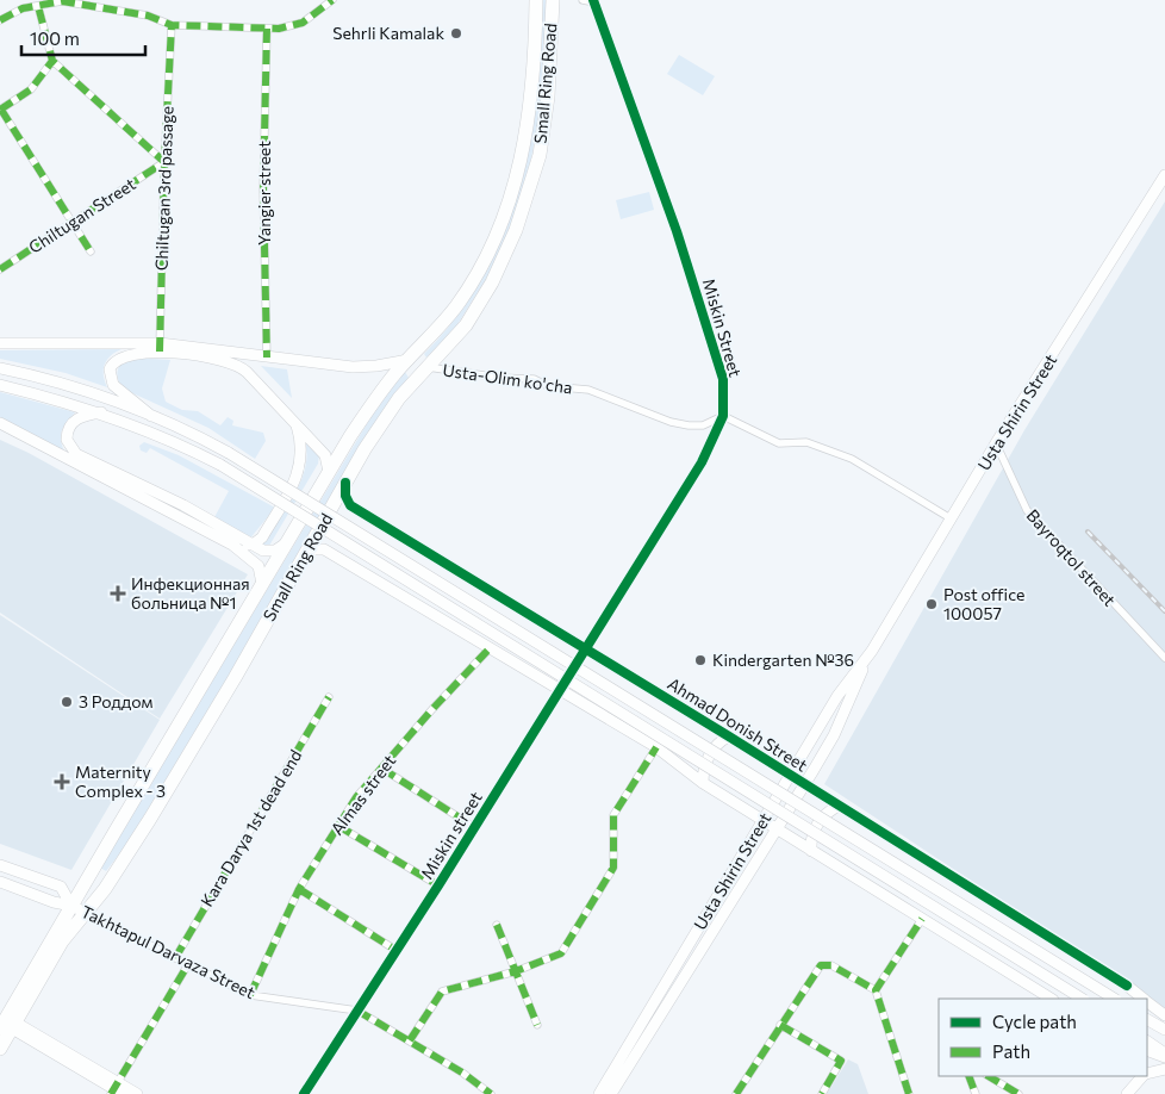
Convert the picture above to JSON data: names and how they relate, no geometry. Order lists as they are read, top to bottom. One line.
{"streets":{"highway":["Small Ring Road"],"main road":["Usta Shirin Street","Ahmad Donish Street","Takhtapul Darvaza Street"],"street":["Chiltugan 3rd passage","Yangier street","Chiltugan Street","Miskin Street","Usta-Olim ko'cha","Bayroqtol street","Almas street","Kаra Darya 1st dead end","Miskin street"]},"crossings":[["Small Ring Road","Usta-Olim ko'cha"],["Small Ring Road","Ahmad Donish Street"],["Small Ring Road","Takhtapul Darvaza Street"],["Chiltugan 3rd passage","Chiltugan Street"],["Miskin Street","Usta-Olim ko'cha"],["Miskin Street","Ahmad Donish Street"],["Miskin Street","Miskin street"],["Usta Shirin Street","Bayroqtol street"],["Usta Shirin Street","Ahmad Donish Street"],["Ahmad Donish Street","Miskin street"],["Almas street","Takhtapul Darvaza Street"],["Kаra Darya 1st dead end","Takhtapul Darvaza Street"],["Miskin street","Takhtapul Darvaza Street"]],"places":{"other":["Sehrli Kamalak","Post office 100057","Kindergarten №36","3 Роддом"],"health":["Инфекционная больница №1","Maternity Complex - 3"]},"legend":["Cycle path","Path"],"scale_bar":"100 m"}
